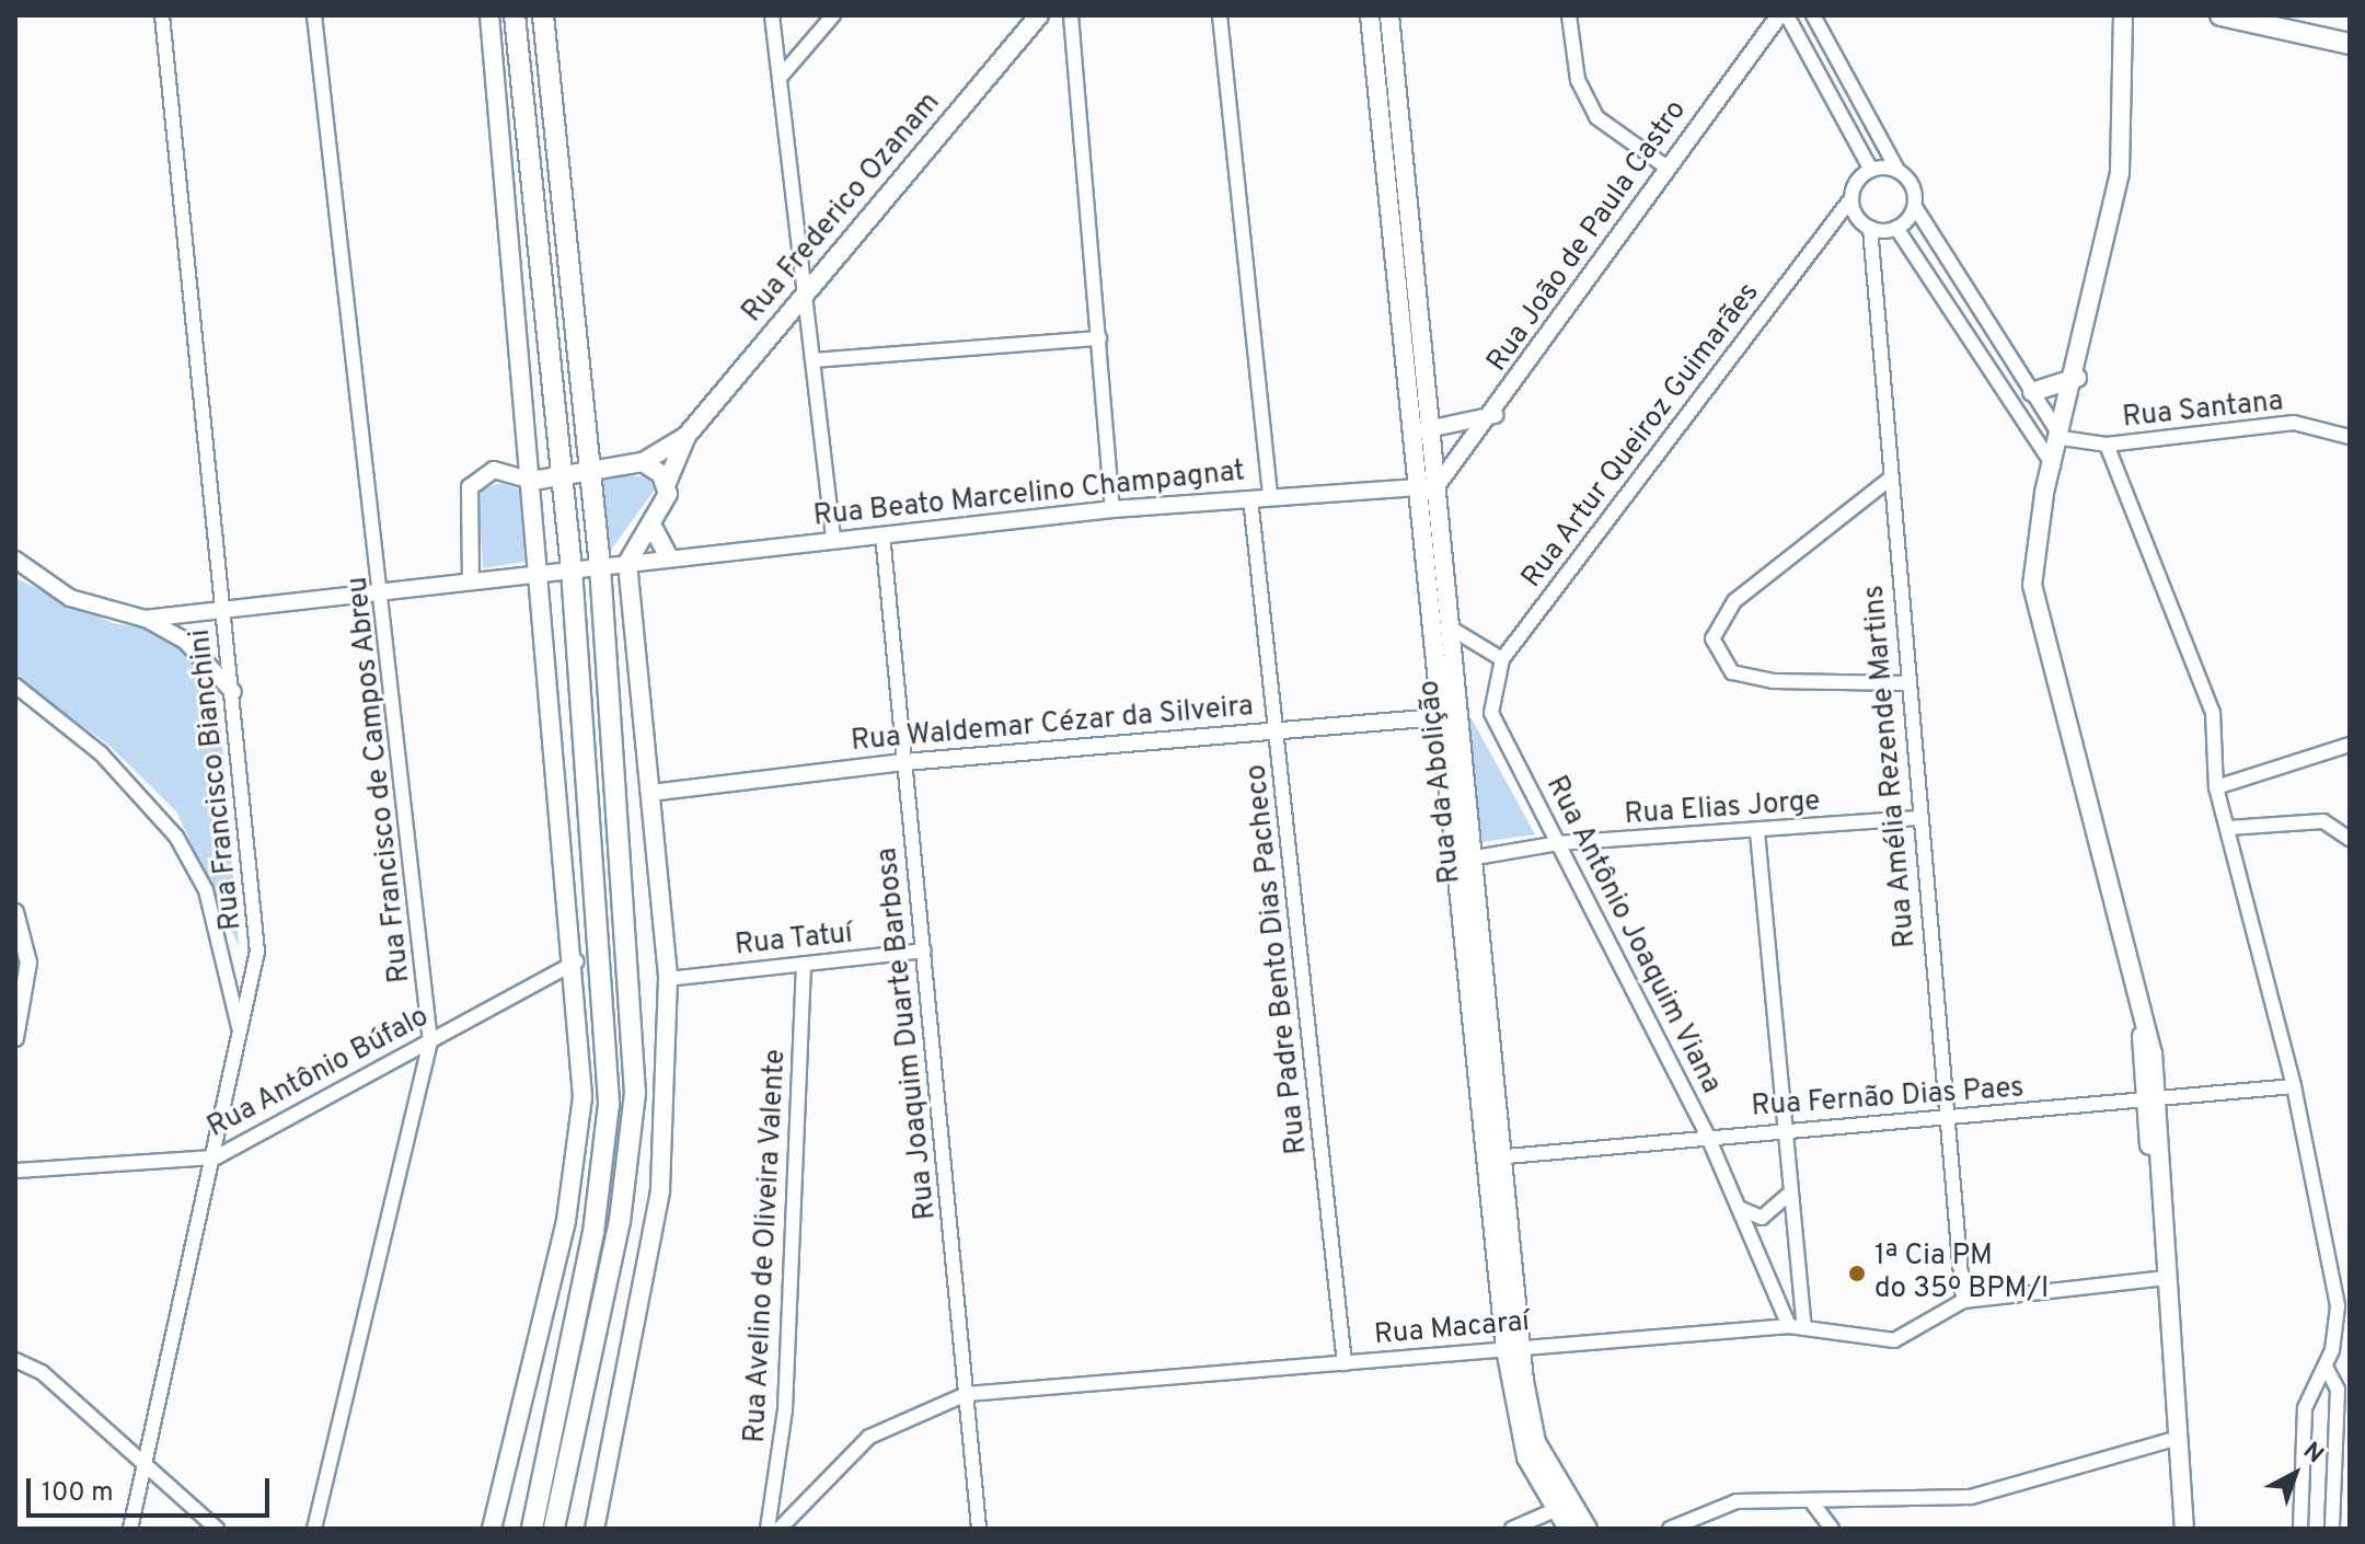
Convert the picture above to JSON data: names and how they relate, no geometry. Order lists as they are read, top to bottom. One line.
{"streets":{"main road":["Rua Frederico Ozanam","Rua da Abolição"],"street":["Rua João de Paula Castro","Rua Santana","Rua Artur Queiroz Guimarães","Rua Beato Marcelino Champagnat","Rua Waldemar Cézar da Silveira","Rua Amélia Rezende Martins","Rua Francisco Bianchini","Rua Francisco de Campos Abreu","Rua Elias Jorge","Rua Antônio Joaquim Viana","Rua Tatuí","Rua Padre Bento Dias Pacheco","Rua Joaquim Duarte Barbosa","Rua Antônio Búfalo","Rua Fernão Dias Paes","Rua Avelino de Oliveira Valente","Rua Macaraí"]},"crossings":[["Rua Frederico Ozanam","Rua Beato Marcelino Champagnat"],["Rua João de Paula Castro","Rua Beato Marcelino Champagnat"],["Rua João de Paula Castro","Rua da Abolição"],["Rua Artur Queiroz Guimarães","Rua Amélia Rezende Martins"],["Rua Artur Queiroz Guimarães","Rua Antônio Joaquim Viana"],["Rua Beato Marcelino Champagnat","Rua da Abolição"],["Rua Beato Marcelino Champagnat","Rua Padre Bento Dias Pacheco"],["Rua Beato Marcelino Champagnat","Rua Joaquim Duarte Barbosa"],["Rua Waldemar Cézar da Silveira","Rua da Abolição"],["Rua Waldemar Cézar da Silveira","Rua Padre Bento Dias Pacheco"],["Rua Waldemar Cézar da Silveira","Rua Joaquim Duarte Barbosa"],["Rua Amélia Rezende Martins","Rua Elias Jorge"],["Rua Amélia Rezende Martins","Rua Fernão Dias Paes"],["Rua Amélia Rezende Martins","Rua Macaraí"],["Rua Francisco Bianchini","Rua Antônio Búfalo"],["Rua Francisco de Campos Abreu","Rua Antônio Búfalo"],["Rua da Abolição","Rua Elias Jorge"],["Rua da Abolição","Rua Fernão Dias Paes"],["Rua da Abolição","Rua Macaraí"],["Rua Elias Jorge","Rua Antônio Joaquim Viana"],["Rua Antônio Joaquim Viana","Rua Fernão Dias Paes"],["Rua Antônio Joaquim Viana","Rua Macaraí"],["Rua Tatuí","Rua Joaquim Duarte Barbosa"],["Rua Tatuí","Rua Avelino de Oliveira Valente"],["Rua Padre Bento Dias Pacheco","Rua Macaraí"],["Rua Joaquim Duarte Barbosa","Rua Macaraí"]],"places":["1ª Cia PM do 35º BPM/I"],"scale_bar":"100 m","north":"top right"}
